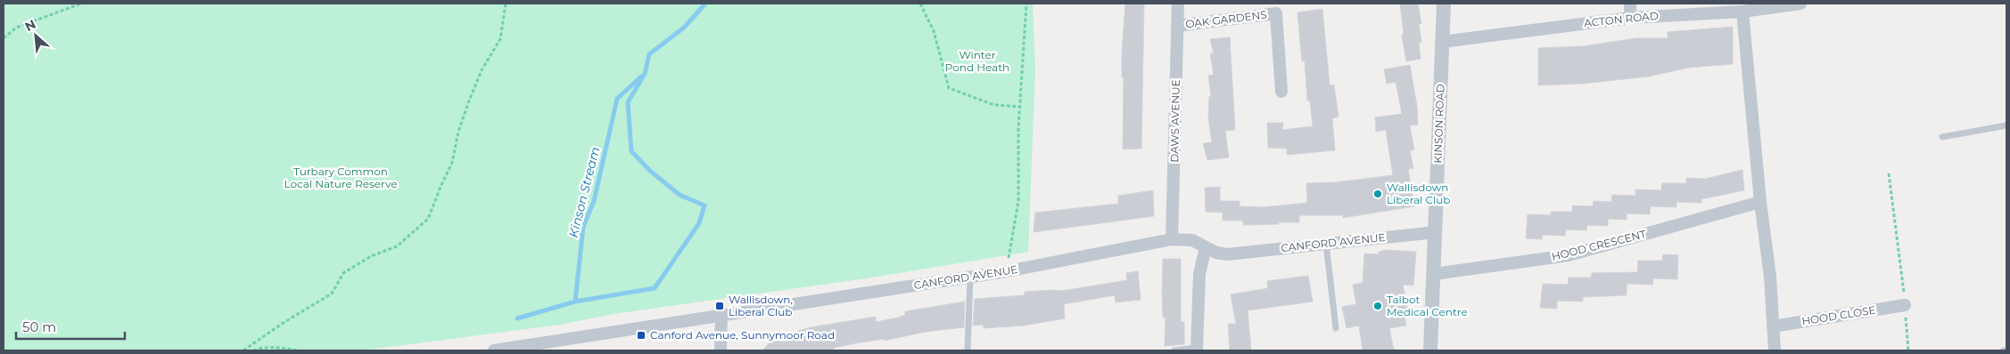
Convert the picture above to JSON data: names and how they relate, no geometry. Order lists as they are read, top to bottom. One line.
{"streets":{"street":["OAK GARDENS","ACTON ROAD","DAWS AVENUE","KINSON ROAD","CANFORD AVENUE","HOOD CRESCENT","HOOD CLOSE"]},"crossings":[["OAK GARDENS","DAWS AVENUE"],["ACTON ROAD","KINSON ROAD"],["DAWS AVENUE","CANFORD AVENUE"],["KINSON ROAD","CANFORD AVENUE"],["KINSON ROAD","HOOD CRESCENT"]],"water":["Kinson Stream"],"parks":["Winter Pond Heath","Turbary Common Local Nature Reserve"],"places":{"other":["Wallisdown Liberal Club","Talbot Medical Centre"],"transit":["Wallisdown, Liberal Club","Canford Avenue, Sunnymoor Road"]},"scale_bar":"50 m","north":"top left"}
